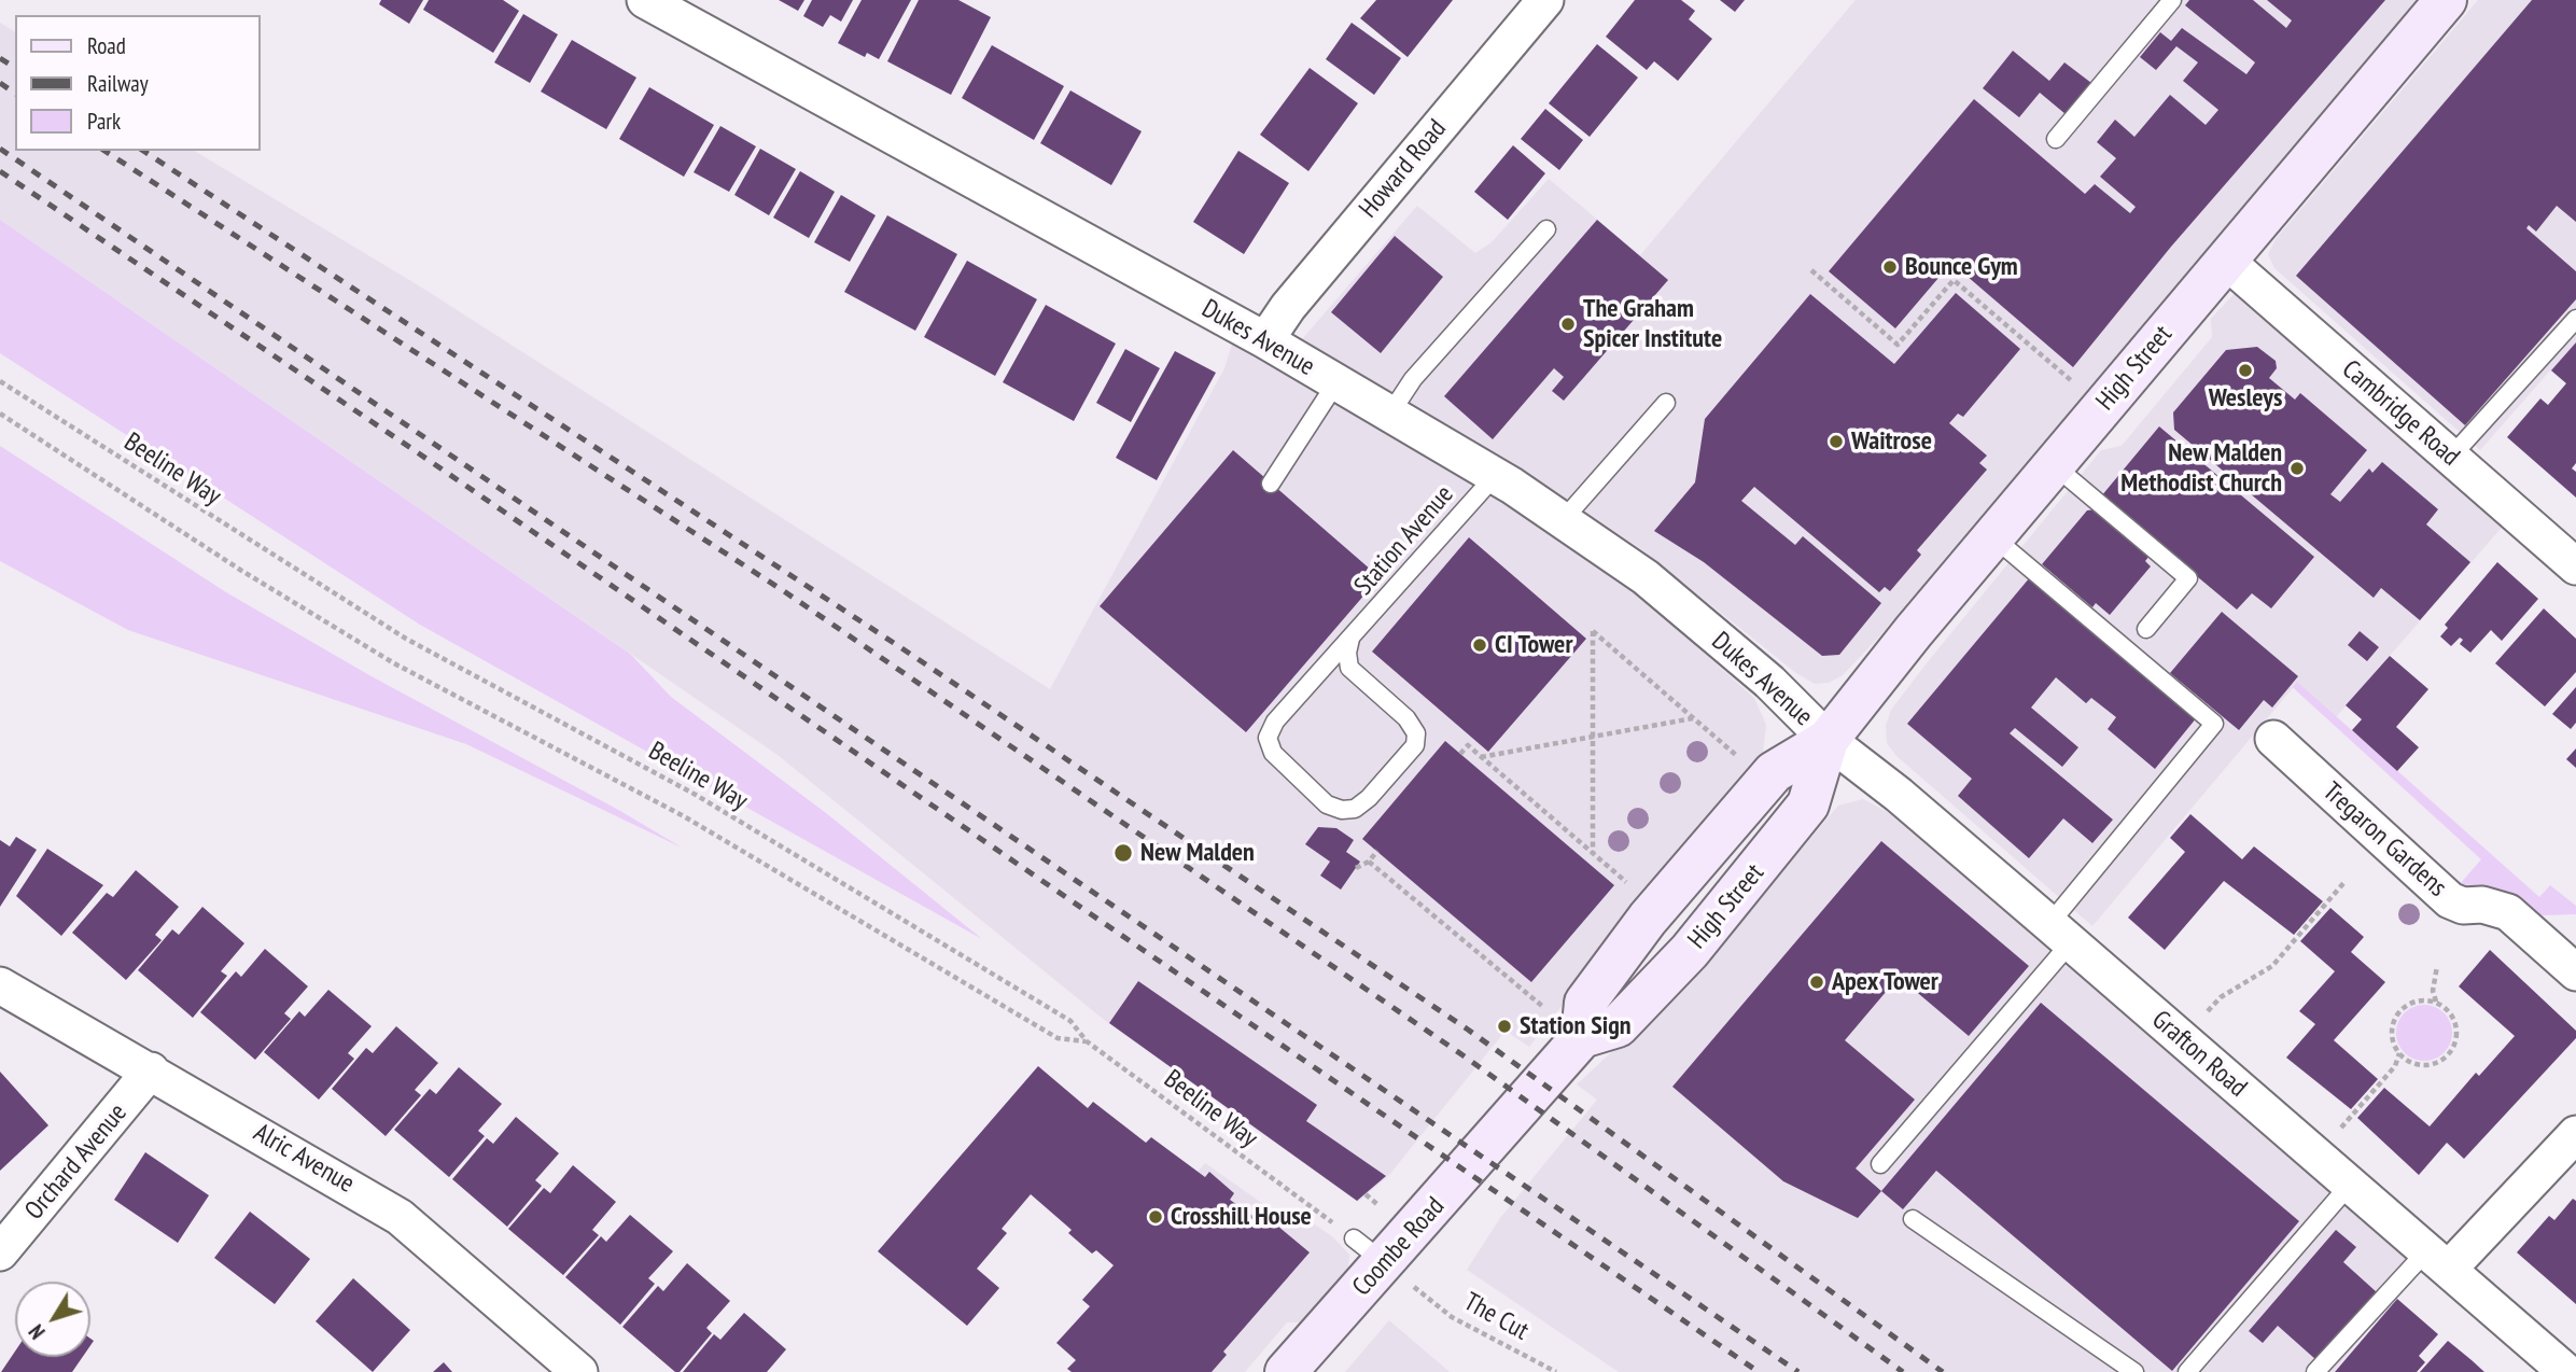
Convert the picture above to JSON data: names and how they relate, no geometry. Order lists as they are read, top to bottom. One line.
{"streets":{"main road":["High Street","Coombe Road"],"street":["Howard Road","Dukes Avenue","Cambridge Road","Tregaron Gardens","Grafton Road","Alric Avenue","Orchard Avenue"],"lane":["Station Avenue"],"path":["Beeline Way","The Cut"]},"crossings":[["Howard Road","Dukes Avenue"],["Dukes Avenue","High Street"],["Dukes Avenue","Station Avenue"],["Dukes Avenue","Grafton Road"],["High Street","Cambridge Road"],["High Street","Grafton Road"],["High Street","Coombe Road"],["Beeline Way","Coombe Road"],["Alric Avenue","Orchard Avenue"]],"places":["Bounce Gym","The Graham Spicer Institute","Wesleys","Waitrose","New Malden Methodist Church","CI Tower","New Malden","Apex Tower","Station Sign","Crosshill House"],"legend":["Road","Railway","Park"],"north":"bottom left"}
